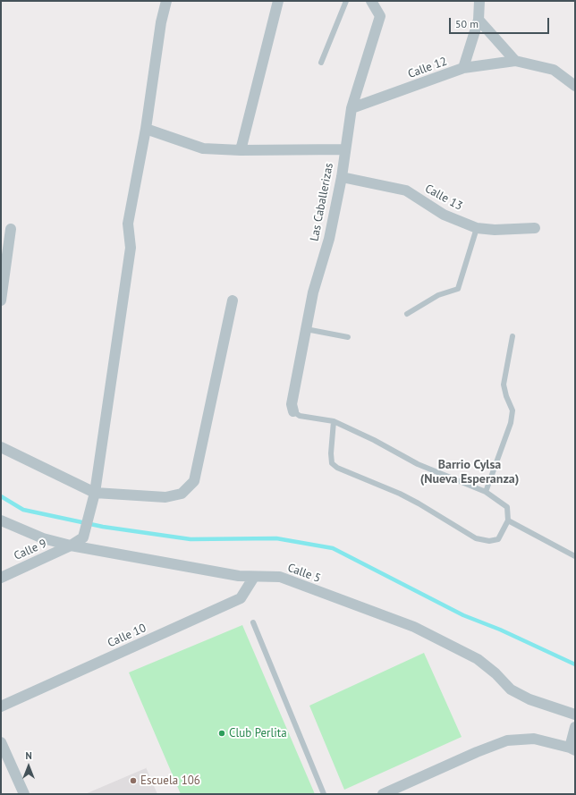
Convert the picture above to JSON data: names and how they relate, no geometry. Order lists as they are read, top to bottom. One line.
{"streets":{"street":["Calle 12","Calle 13","Las Caballerizas","Calle 9","Calle 5","Calle 10"]},"crossings":[["Calle 12","Las Caballerizas"],["Calle 13","Las Caballerizas"],["Calle 9","Calle 5"],["Calle 5","Calle 10"]],"districts":["Barrio Cylsa (Nueva Esperanza)"],"places":["Club Perlita","Escuela 106"],"scale_bar":"50 m","north":"top"}
